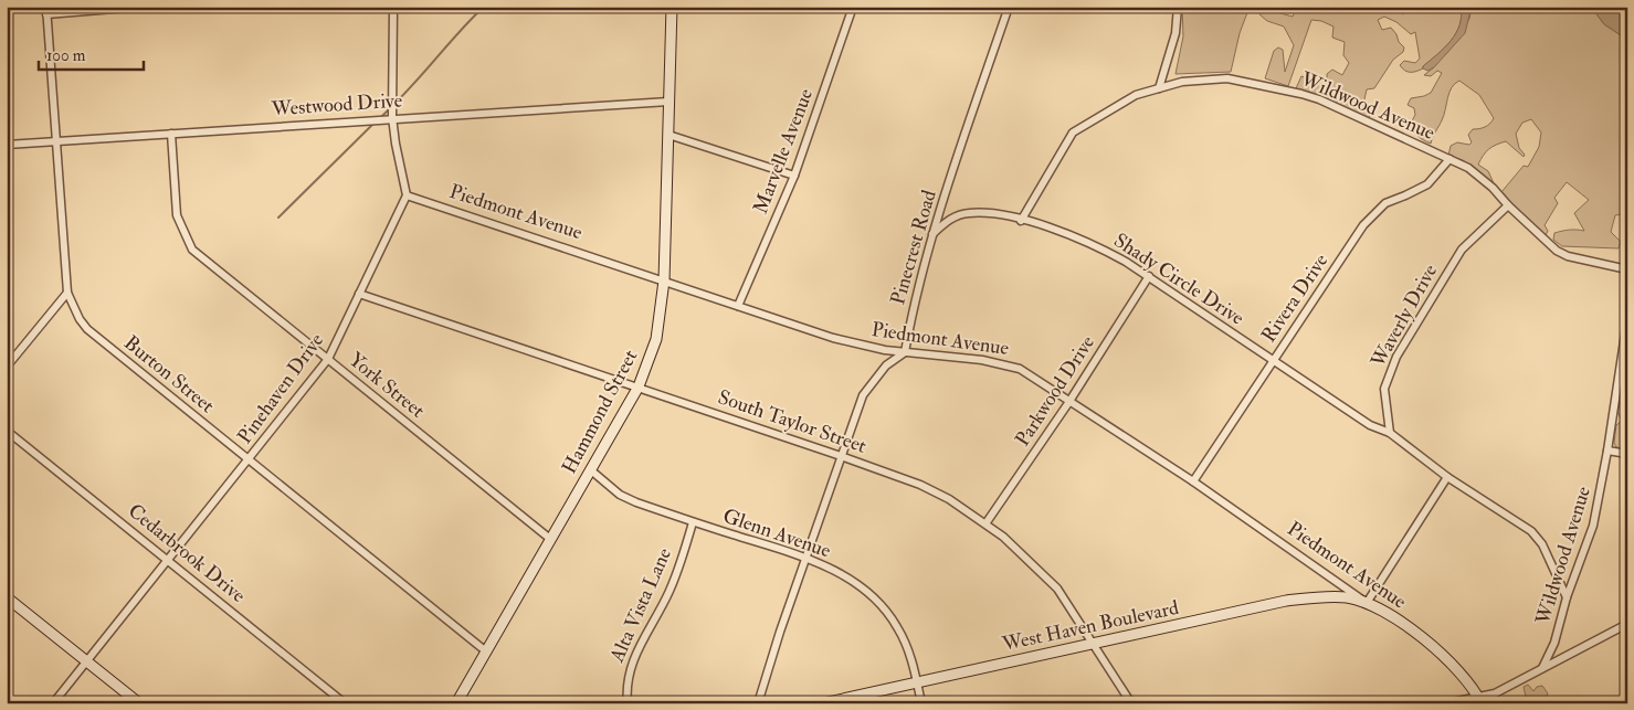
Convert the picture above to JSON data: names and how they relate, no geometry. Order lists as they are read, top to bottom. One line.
{"streets":{"street":["Westwood Drive","Wildwood Avenue","Marvelle Avenue","Piedmont Avenue","Pinecrest Road","Shady Circle Drive","Rivera Drive","Waverly Drive","Burton Street","York Street","Pinehaven Drive","Parkwood Drive","Hammond Street","South Taylor Street","Glenn Avenue","Cedarbrook Drive","Alta Vista Lane","West Haven Boulevard"]},"crossings":[["Westwood Drive","Burton Street"],["Westwood Drive","York Street"],["Westwood Drive","Hammond Street"],["Wildwood Avenue","Shady Circle Drive"],["Wildwood Avenue","Rivera Drive"],["Wildwood Avenue","Waverly Drive"],["Marvelle Avenue","Piedmont Avenue"],["Piedmont Avenue","Pinecrest Road"],["Piedmont Avenue","Rivera Drive"],["Piedmont Avenue","Pinehaven Drive"],["Piedmont Avenue","Parkwood Drive"],["Piedmont Avenue","Hammond Street"],["Piedmont Avenue","West Haven Boulevard"],["Pinecrest Road","Shady Circle Drive"],["Shady Circle Drive","Rivera Drive"],["Shady Circle Drive","Waverly Drive"],["Shady Circle Drive","Parkwood Drive"],["Burton Street","Pinehaven Drive"],["Burton Street","Hammond Street"],["York Street","Pinehaven Drive"],["York Street","Hammond Street"],["Pinehaven Drive","South Taylor Street"],["Pinehaven Drive","Cedarbrook Drive"],["Parkwood Drive","South Taylor Street"],["Hammond Street","South Taylor Street"],["Hammond Street","Glenn Avenue"],["South Taylor Street","West Haven Boulevard"],["Glenn Avenue","Alta Vista Lane"],["Glenn Avenue","West Haven Boulevard"]],"scale_bar":"100 m"}
